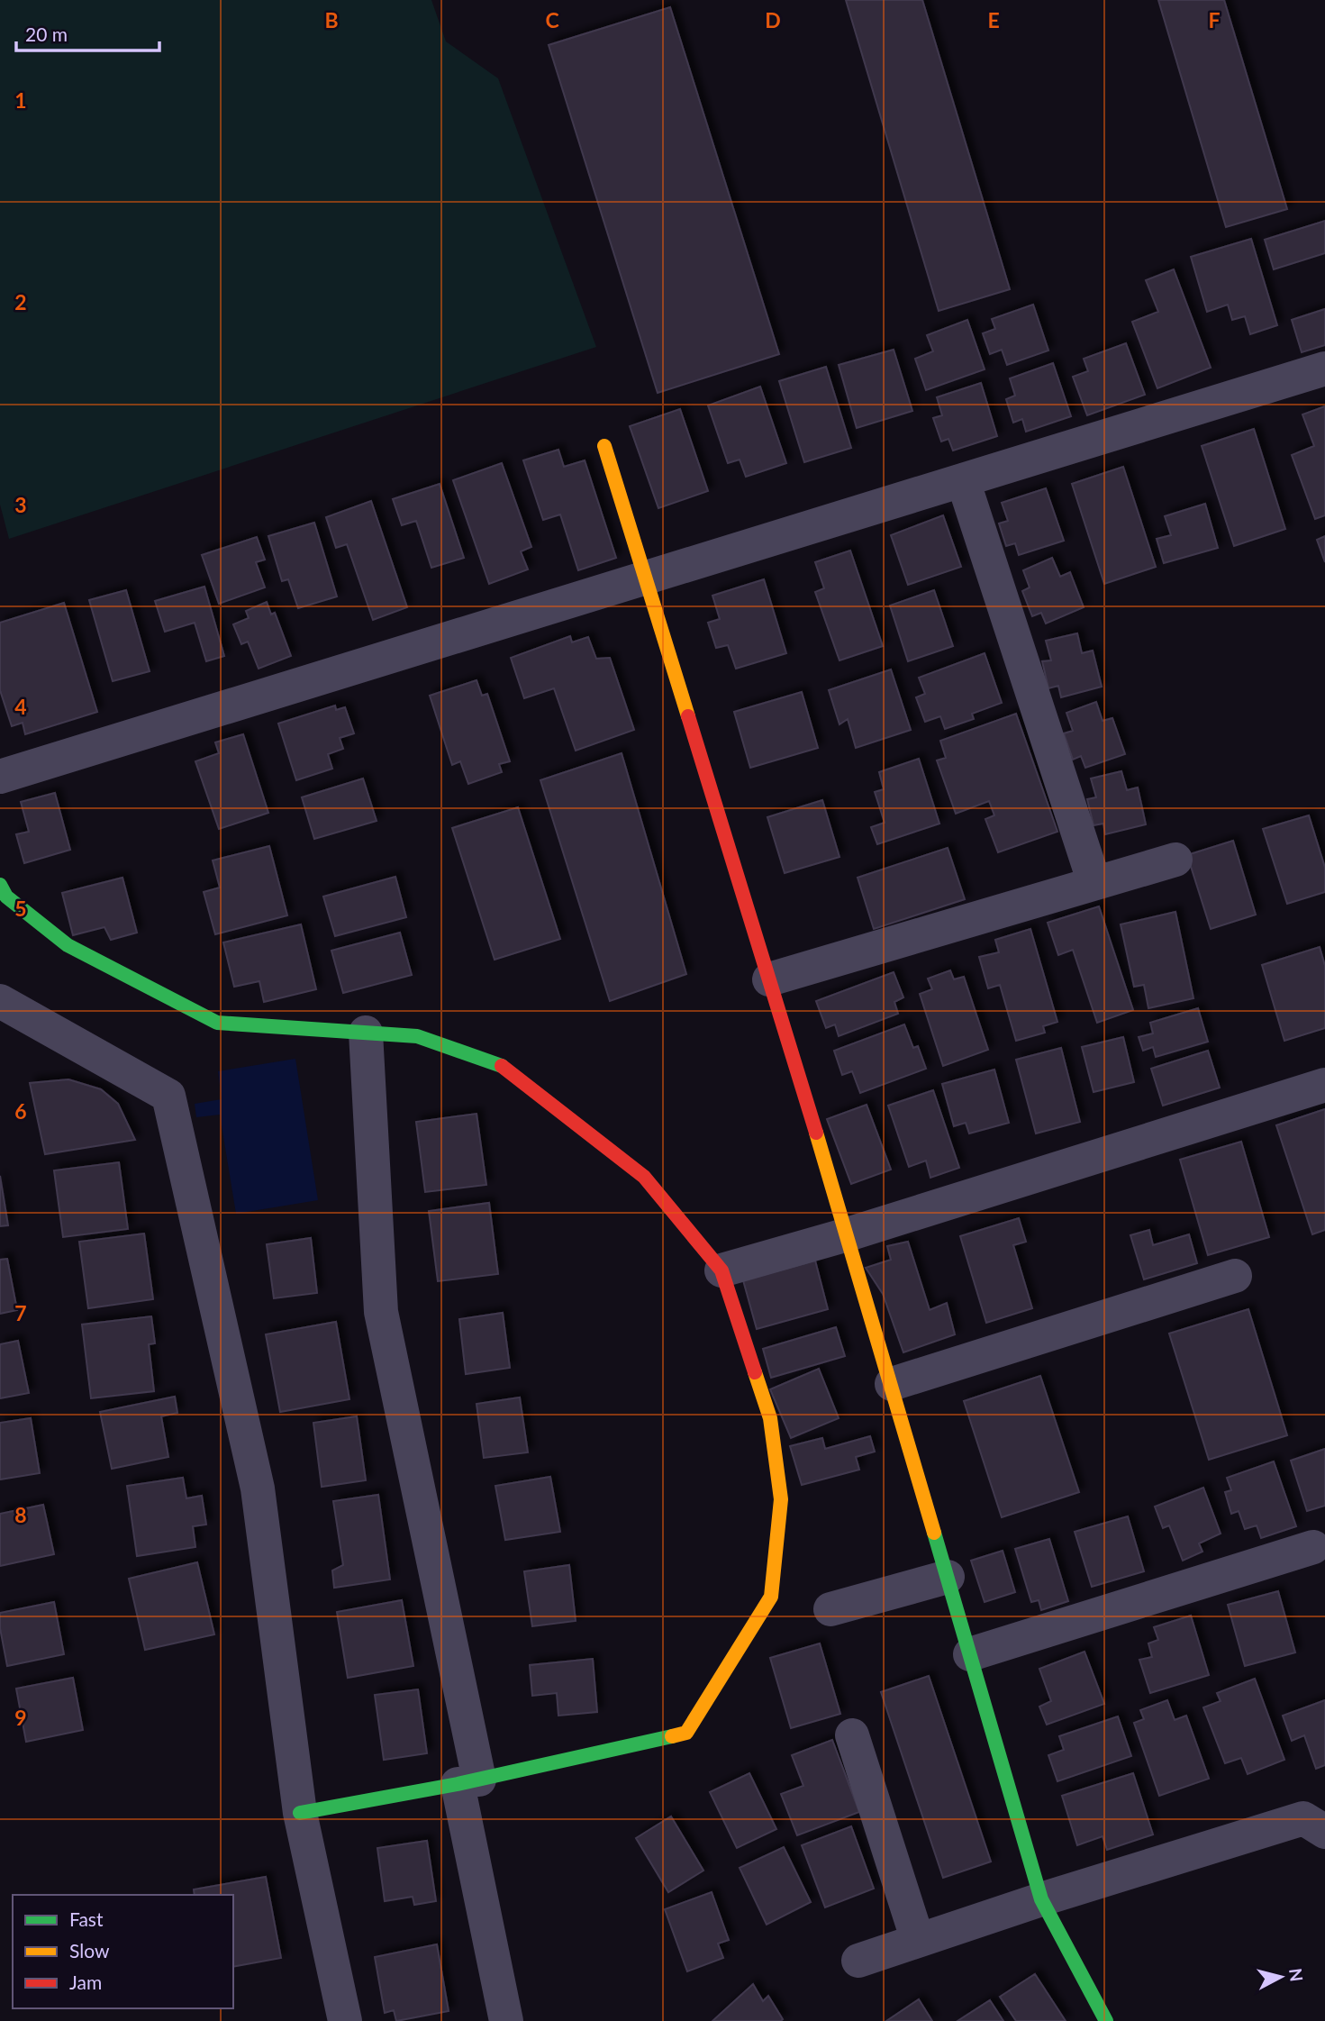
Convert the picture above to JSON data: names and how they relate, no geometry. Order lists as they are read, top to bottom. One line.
{"legend":["Fast","Slow","Jam"],"scale_bar":"20 m","north":"right","grid":{"columns":["B","C","D","E","F"],"rows":["1","2","3","4","5","6","7","8","9"]}}
